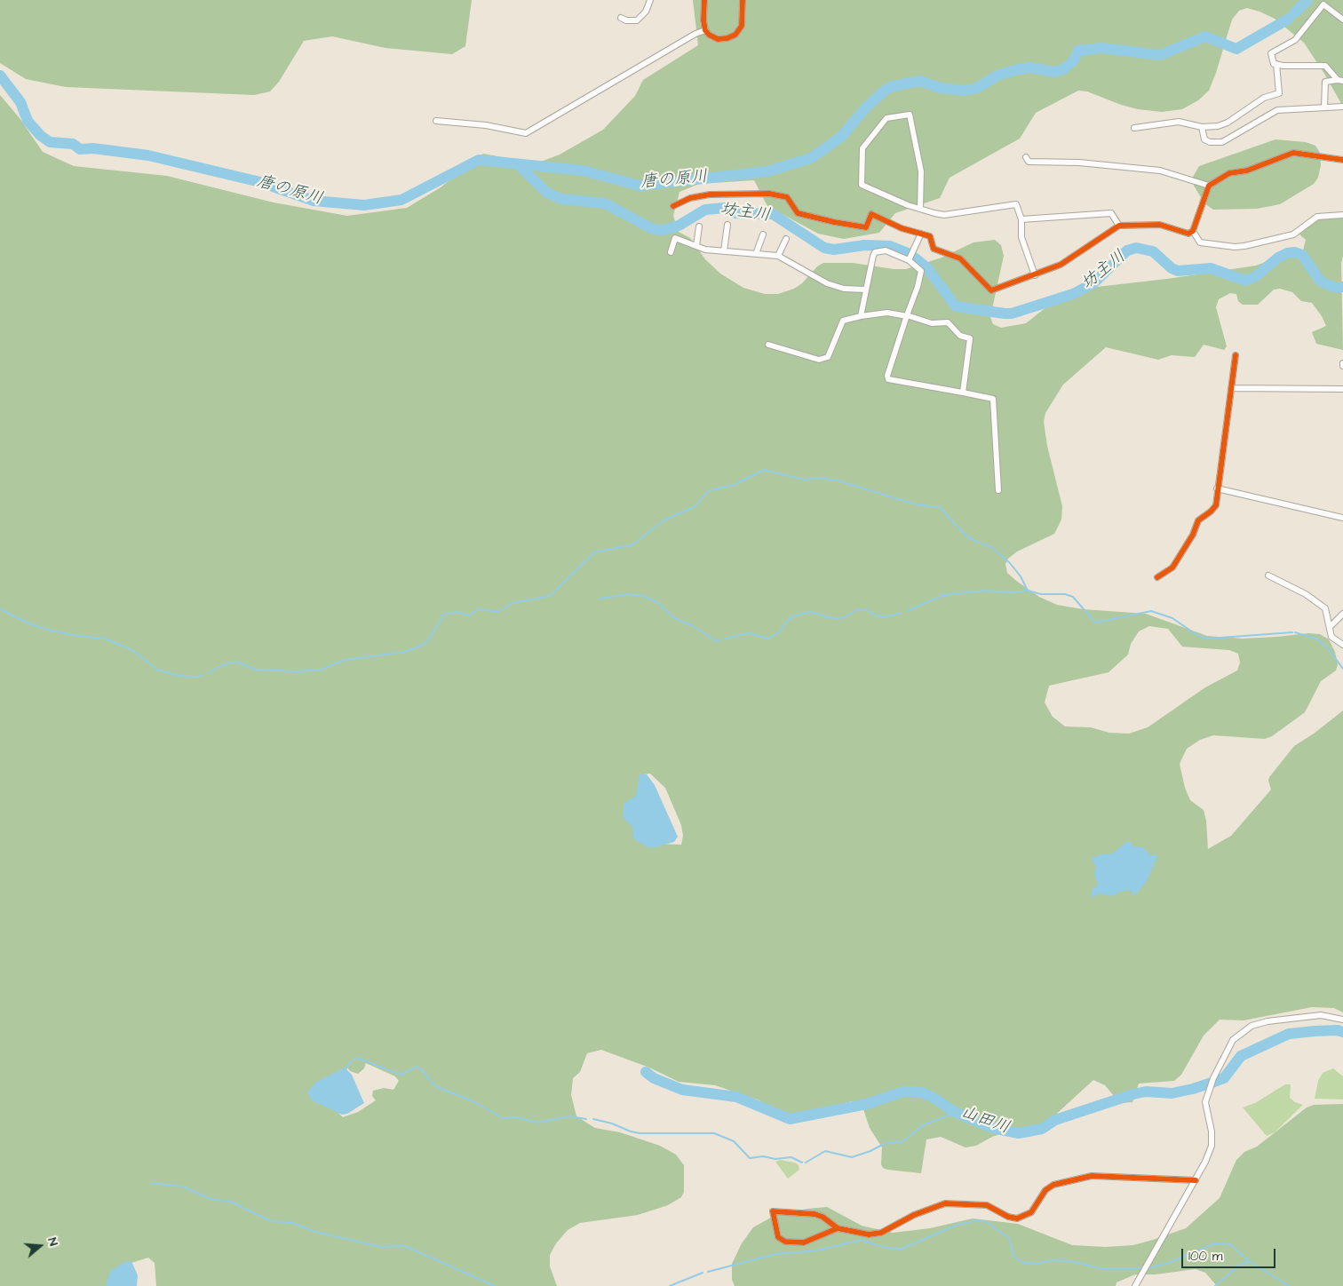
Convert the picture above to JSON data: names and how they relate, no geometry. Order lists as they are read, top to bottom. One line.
{"water":["唐の原川","坊主川","山田川"],"scale_bar":"100 m","north":"right"}
